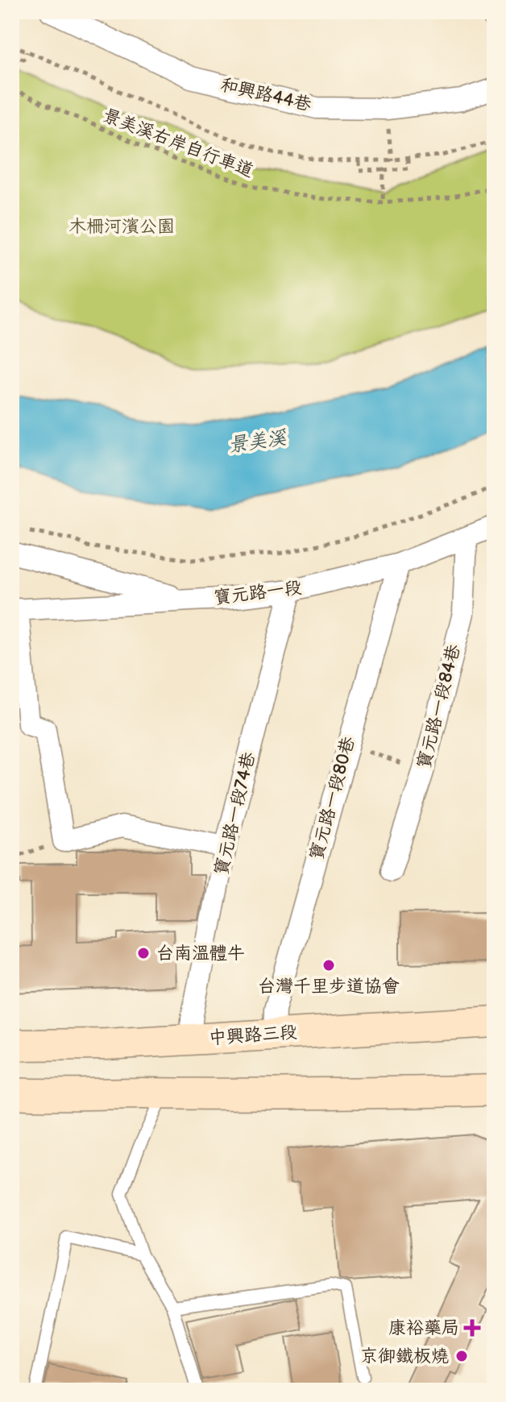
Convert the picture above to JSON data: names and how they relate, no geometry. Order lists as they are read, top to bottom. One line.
{"streets":{"street":["和興路44巷","寶元路一段","寶元路一段84巷","寶元路一段80巷","寶元路一段74巷","中興路三段"],"path":["景美溪右岸自行車道"]},"crossings":[["寶元路一段","寶元路一段84巷"],["寶元路一段","寶元路一段80巷"],["寶元路一段","寶元路一段74巷"],["寶元路一段80巷","中興路三段"],["寶元路一段74巷","中興路三段"]],"water":["景美溪"],"parks":["木柵河濱公園"],"places":{"other":["台南溫體牛","台灣千里步道協會","京御鐵板燒"],"health":["康裕藥局"]}}
